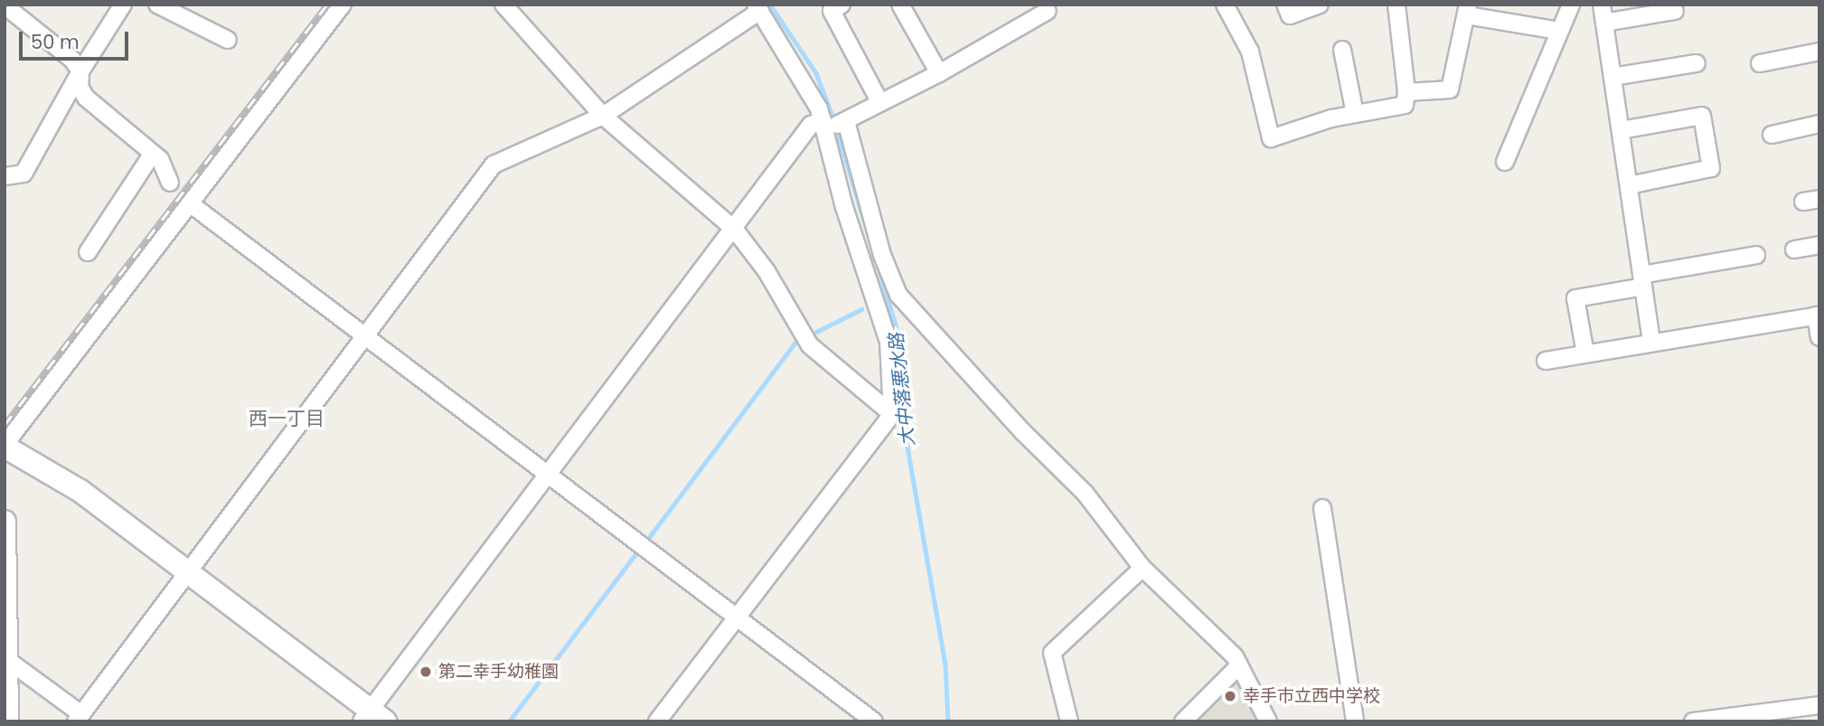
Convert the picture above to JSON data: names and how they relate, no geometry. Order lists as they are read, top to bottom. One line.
{"districts":["西一丁目"],"water":["大中落悪水路"],"places":["第二幸手幼稚園","幸手市立西中学校"],"scale_bar":"50 m"}
